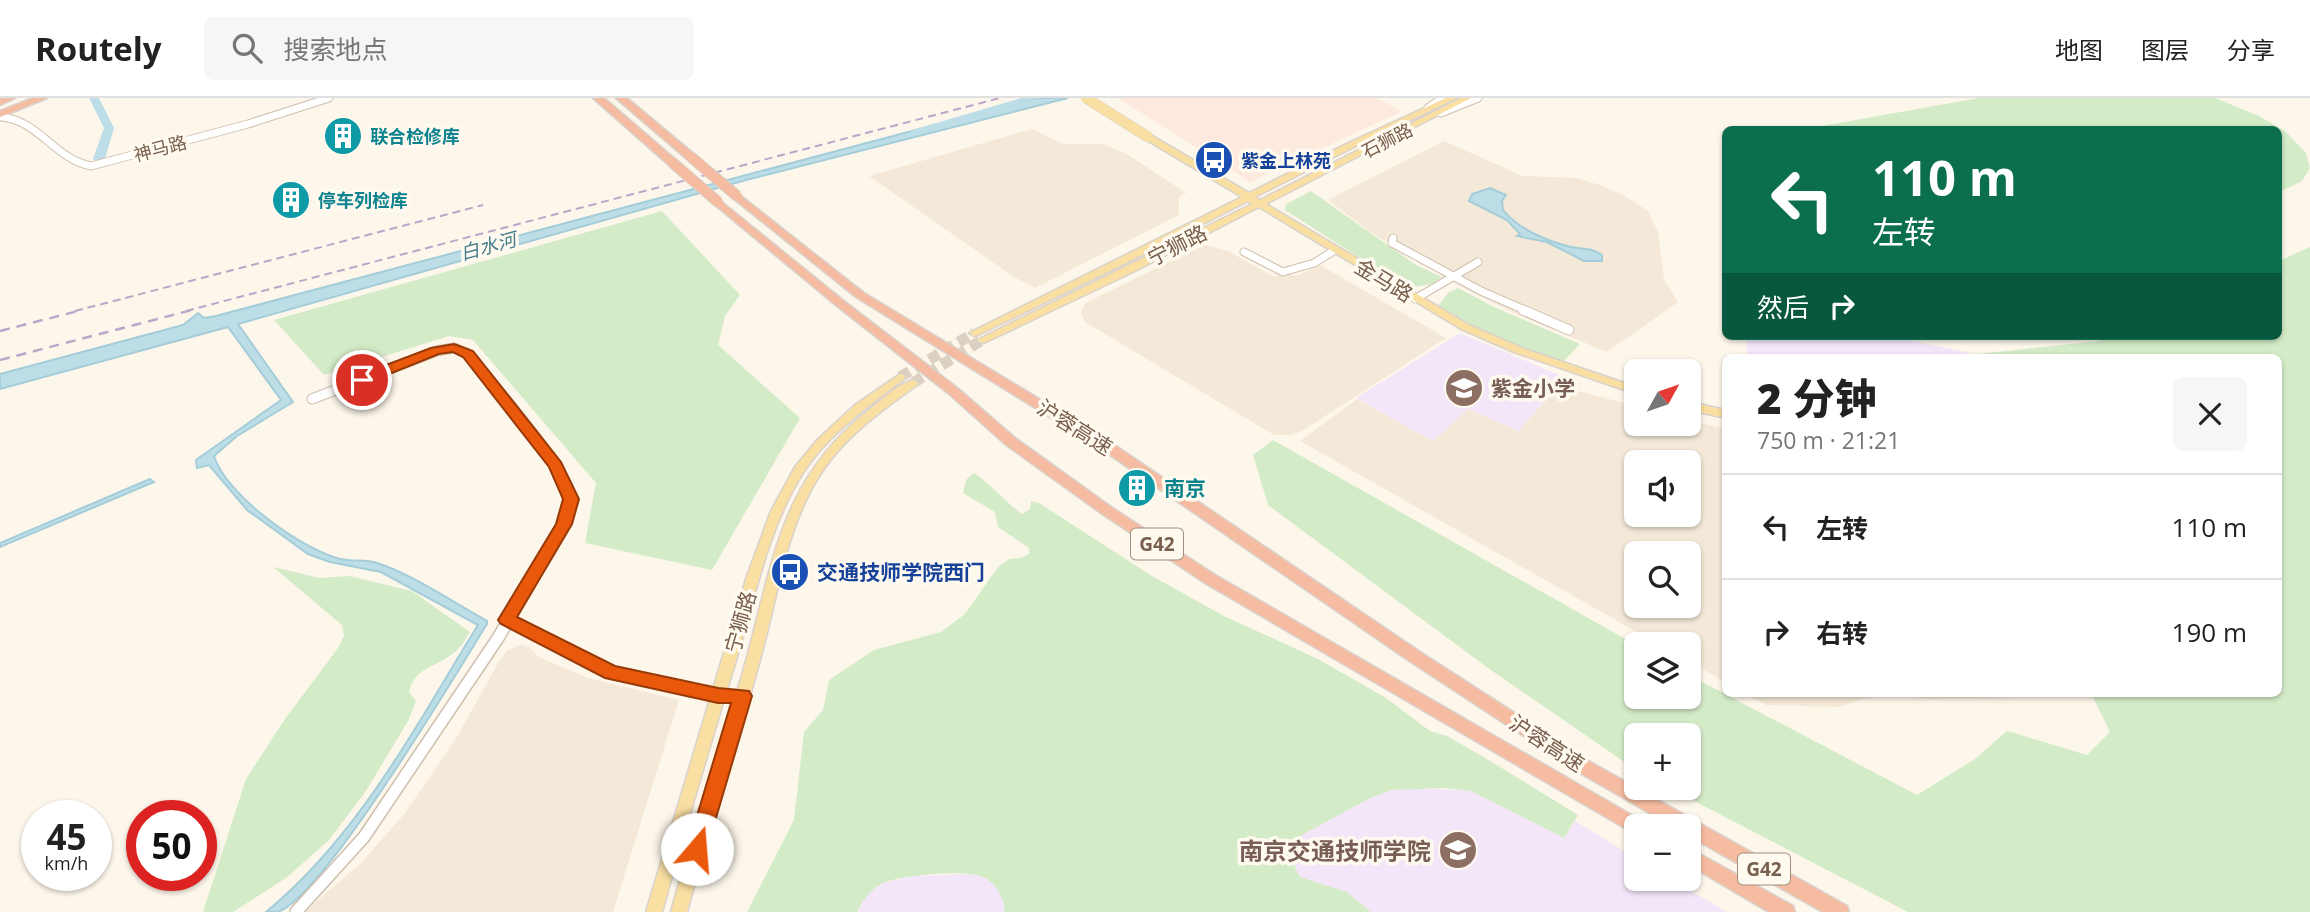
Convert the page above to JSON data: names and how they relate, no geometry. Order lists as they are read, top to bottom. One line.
{"streets":{"highway":["沪蓉高速","G42"],"main road":["石狮路","宁狮路","金马路"],"street":["神马路"]},"crossings":[["石狮路","宁狮路"],["石狮路","金马路"],["宁狮路","金马路"]],"water":["白水河"],"places":{"building":["联合检修库","停车列检库","南京"],"bus stop":["紫金上林苑","交通技师学院西门"],"school or university":["紫金小学","南京交通技师学院"]},"north":"top right","page":{"header":"Routely","search":"搜索地点","nav":["地图","图层","分享"],"turn":["110 m","左转"],"then":"然后","heading":["2 分钟","750 m · 21:21"],"map_buttons":["+","−"],"list":[{"name":"左转","value":"110 m"},{"name":"右转","value":"190 m"}],"speed":"45 km/h","limit":"50"}}
